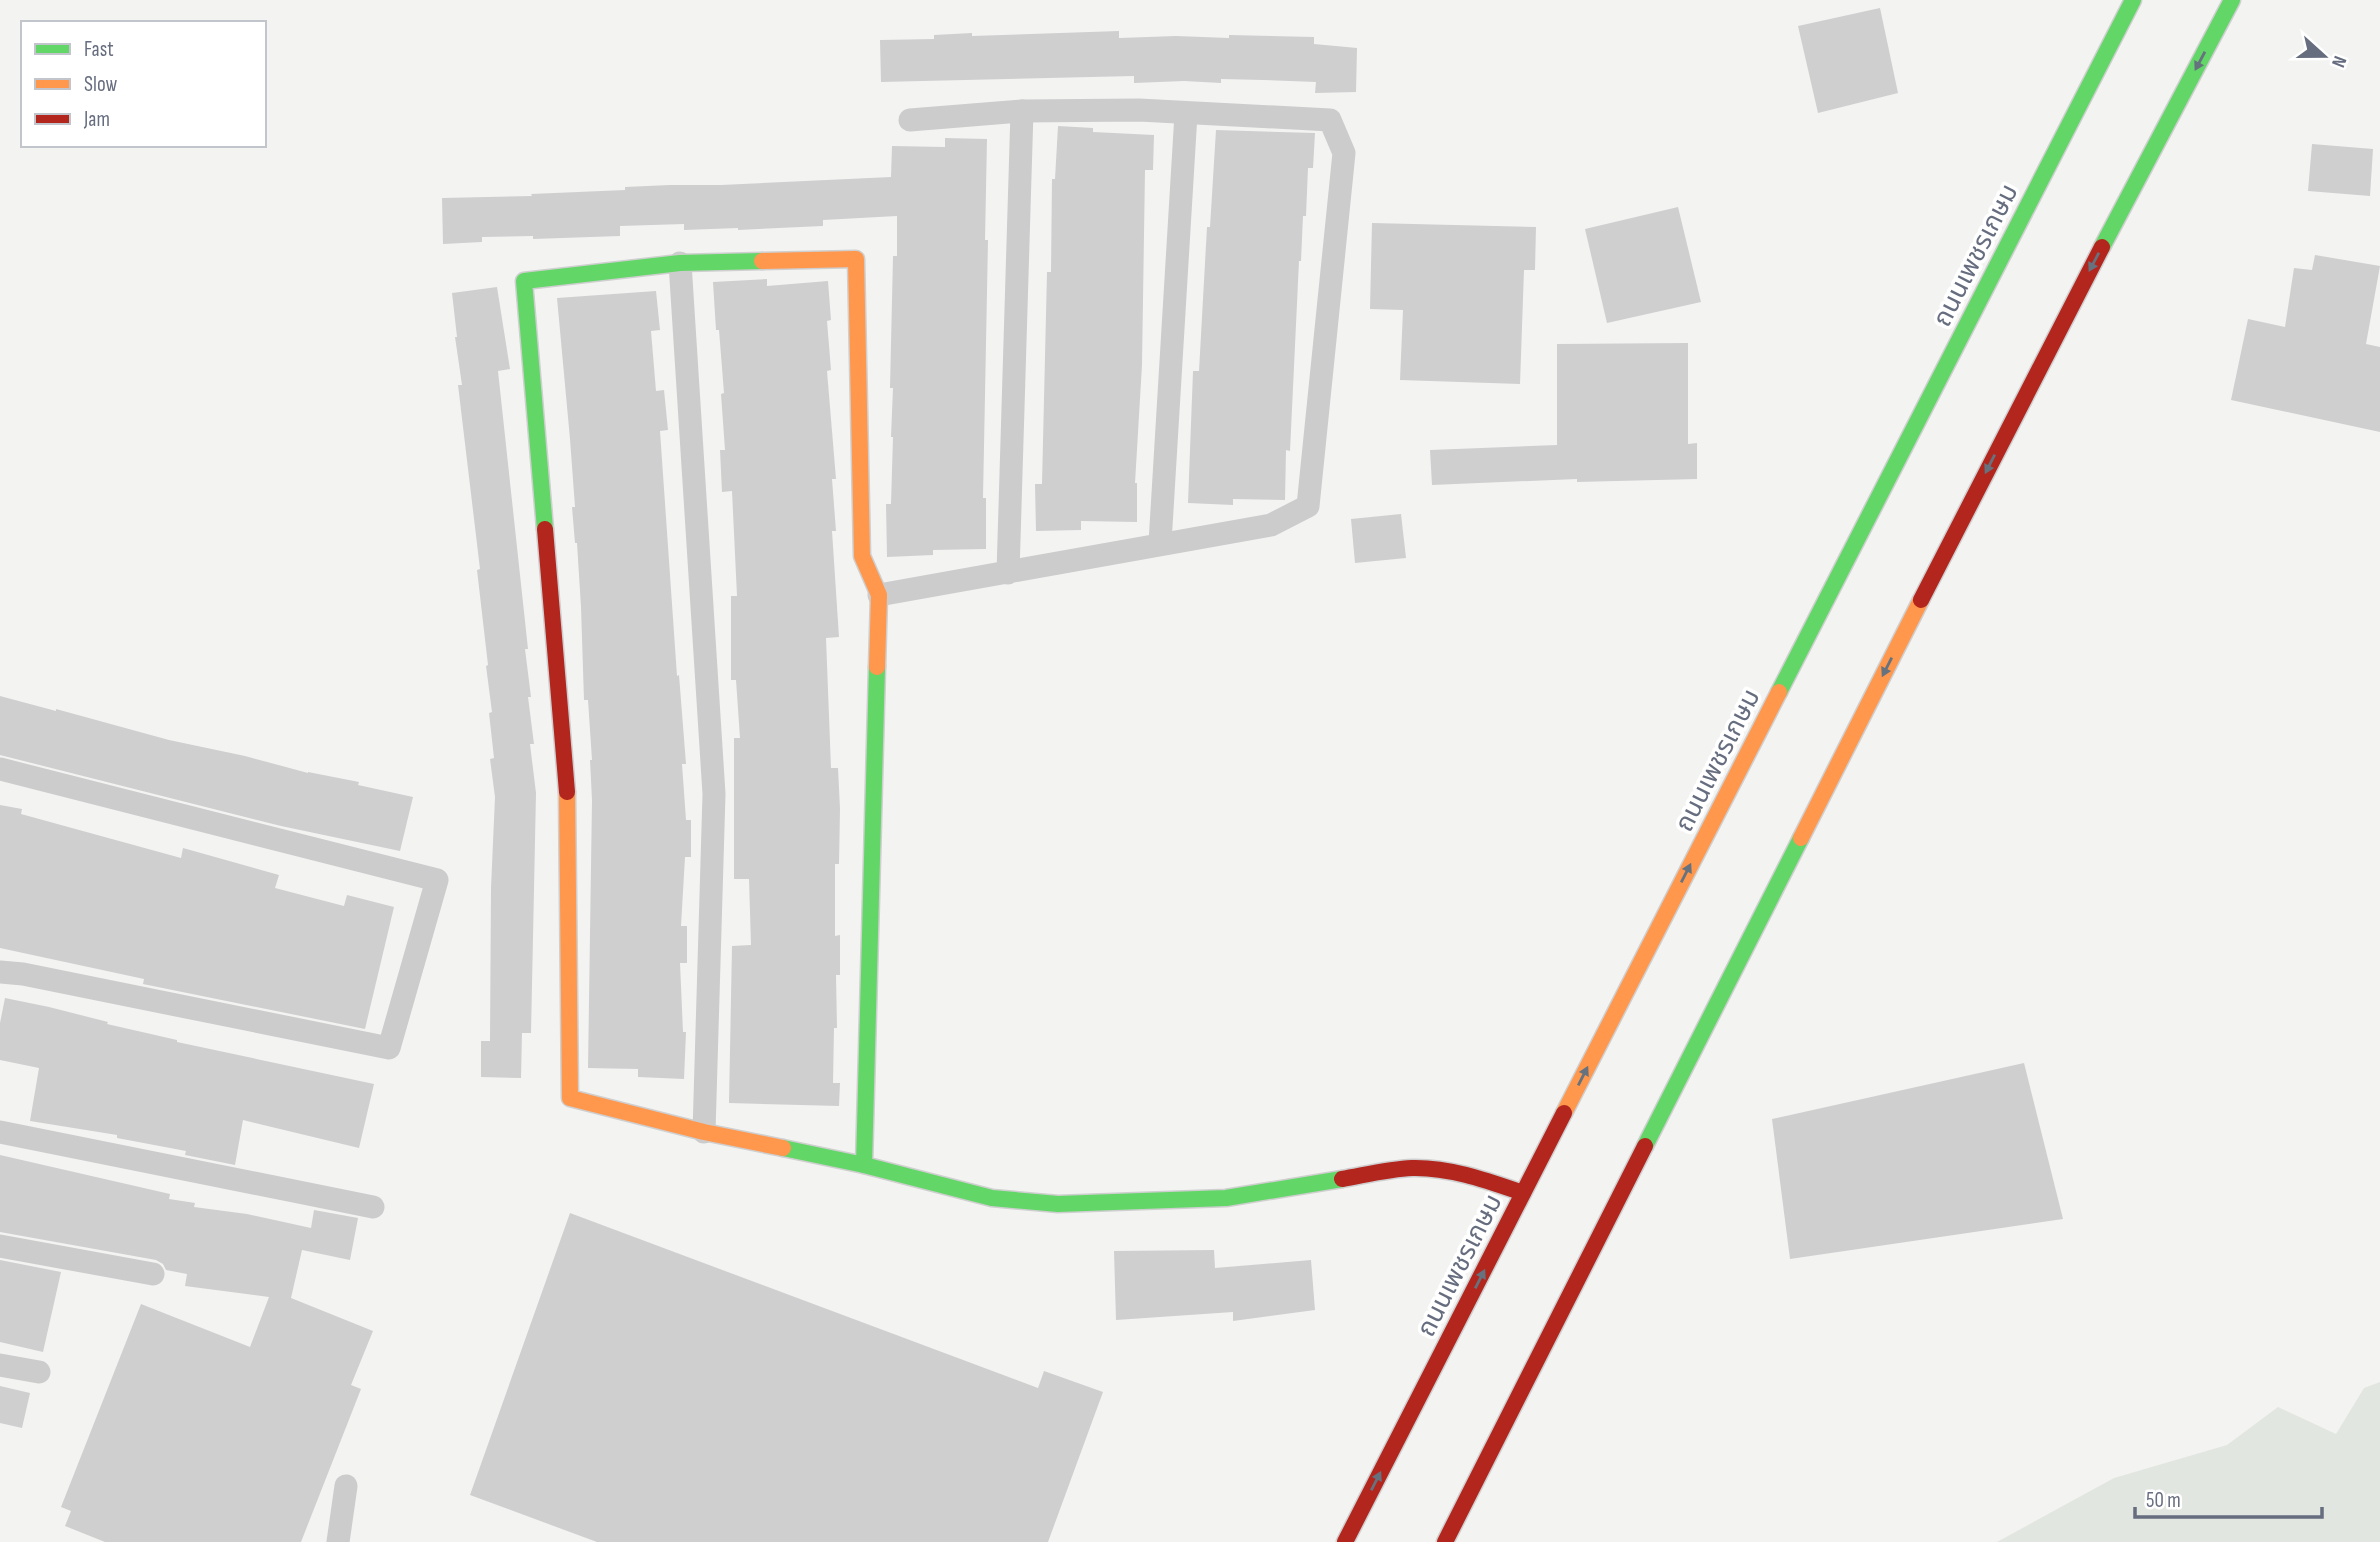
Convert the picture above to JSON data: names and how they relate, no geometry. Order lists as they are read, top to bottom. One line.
{"streets":{"main road":["ถนนเพชรเกษม"]},"legend":["Fast","Slow","Jam"],"scale_bar":"50 m","north":"right"}
